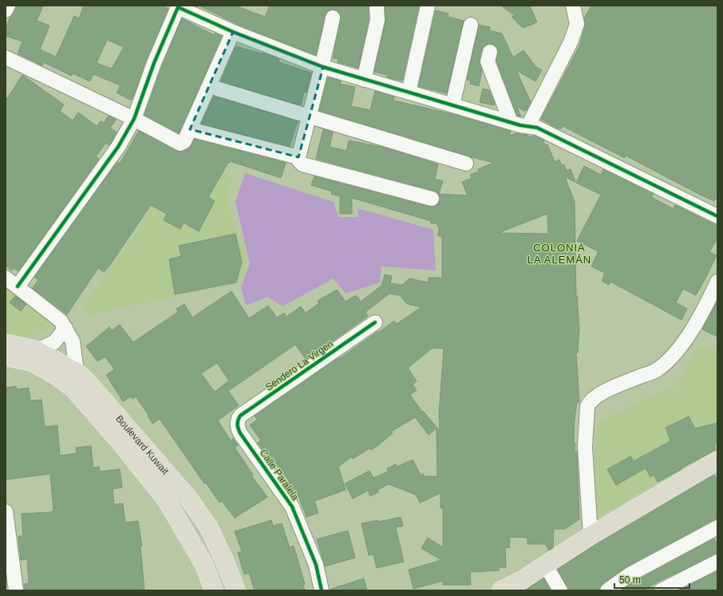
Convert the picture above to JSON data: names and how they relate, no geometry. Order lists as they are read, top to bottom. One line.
{"streets":{"main road":["Boulevard Kuwait"],"street":["Sendero La Virgen","Calle Paralela"]},"crossings":[["Sendero La Virgen","Calle Paralela"]],"districts":["COLONIA LA ALEMÁN"],"scale_bar":"50 m"}
